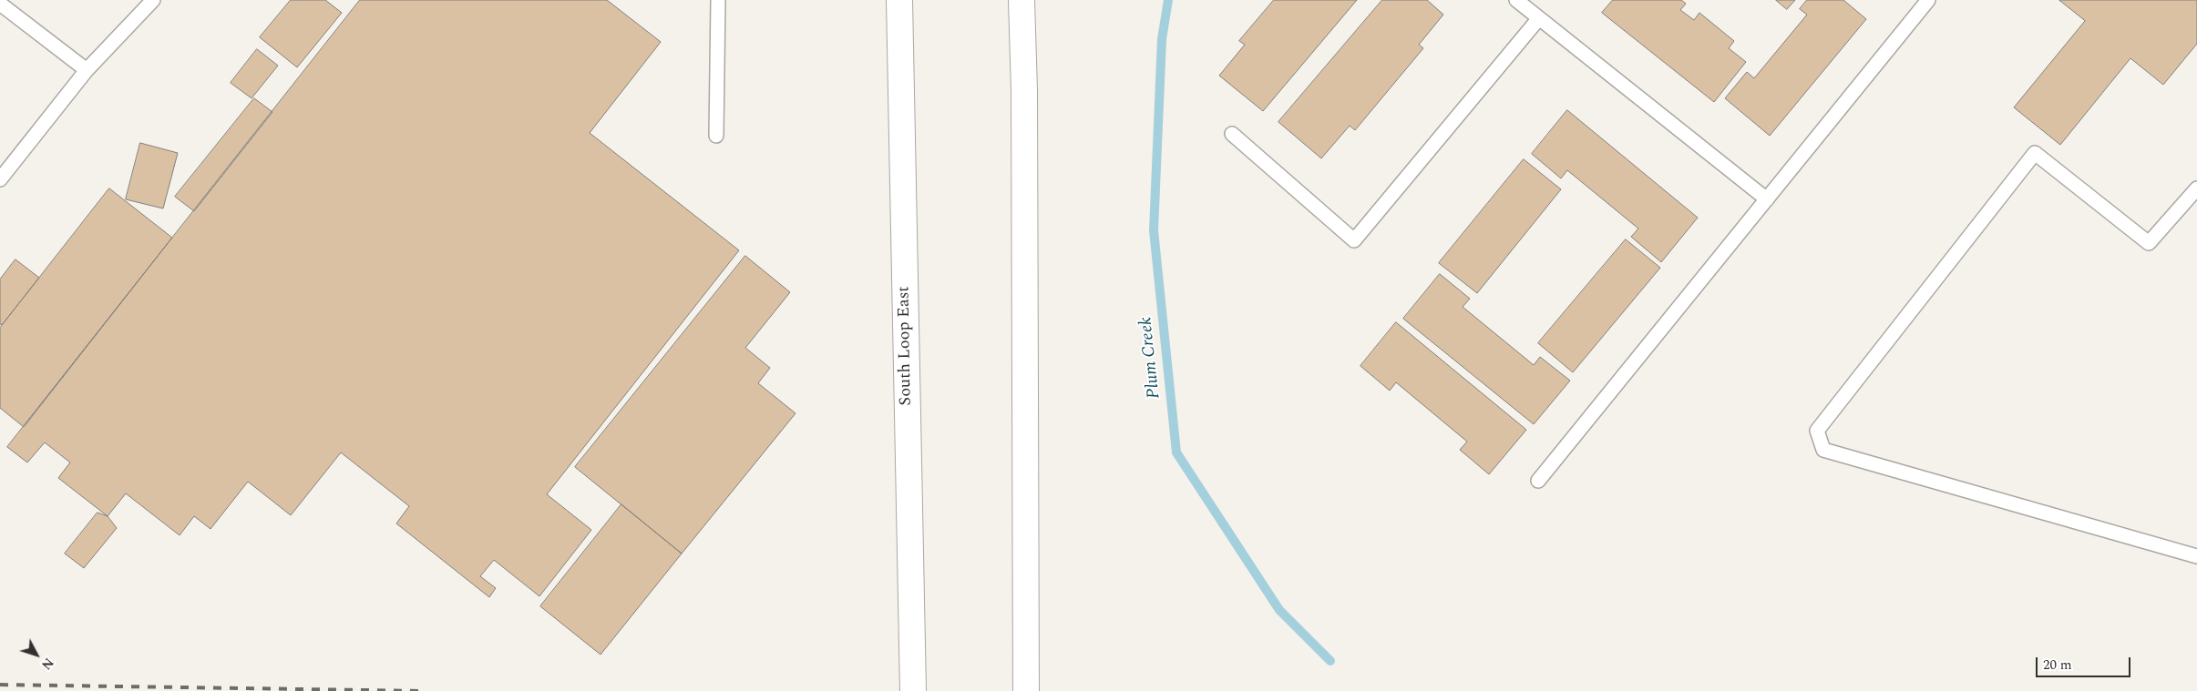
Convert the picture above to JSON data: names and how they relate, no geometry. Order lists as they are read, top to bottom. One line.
{"streets":{"highway":["South Loop East"]},"water":["Plum Creek"],"scale_bar":"20 m","north":"bottom right"}
